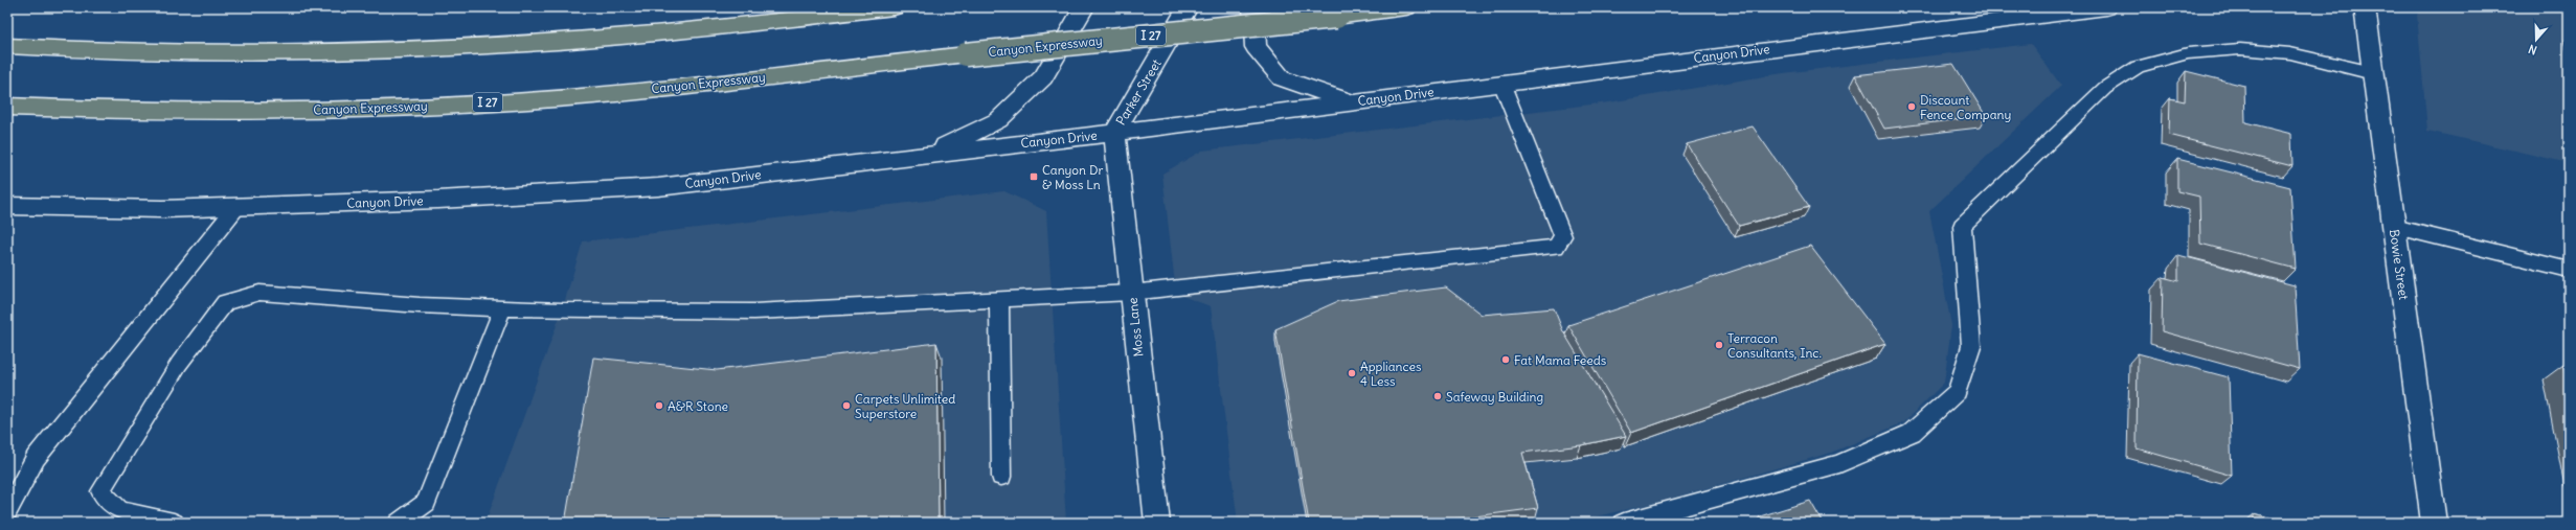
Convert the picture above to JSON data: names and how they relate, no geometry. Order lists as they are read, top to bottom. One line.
{"streets":{"highway":["I 27","Canyon Expressway"],"main road":["Canyon Drive","Parker Street","Bowie Street","Moss Lane"]},"crossings":[["Canyon Drive","Parker Street"],["Canyon Drive","Moss Lane"],["Parker Street","Moss Lane"]],"places":{"other":["Discount Fence Company","Terracon Consultants, Inc.","Fat Mama Feeds","Appliances 4 Less","Safeway Building","A&R Stone","Carpets Unlimited Superstore"],"transit":["Canyon Dr & Moss Ln"]},"north":"bottom"}
